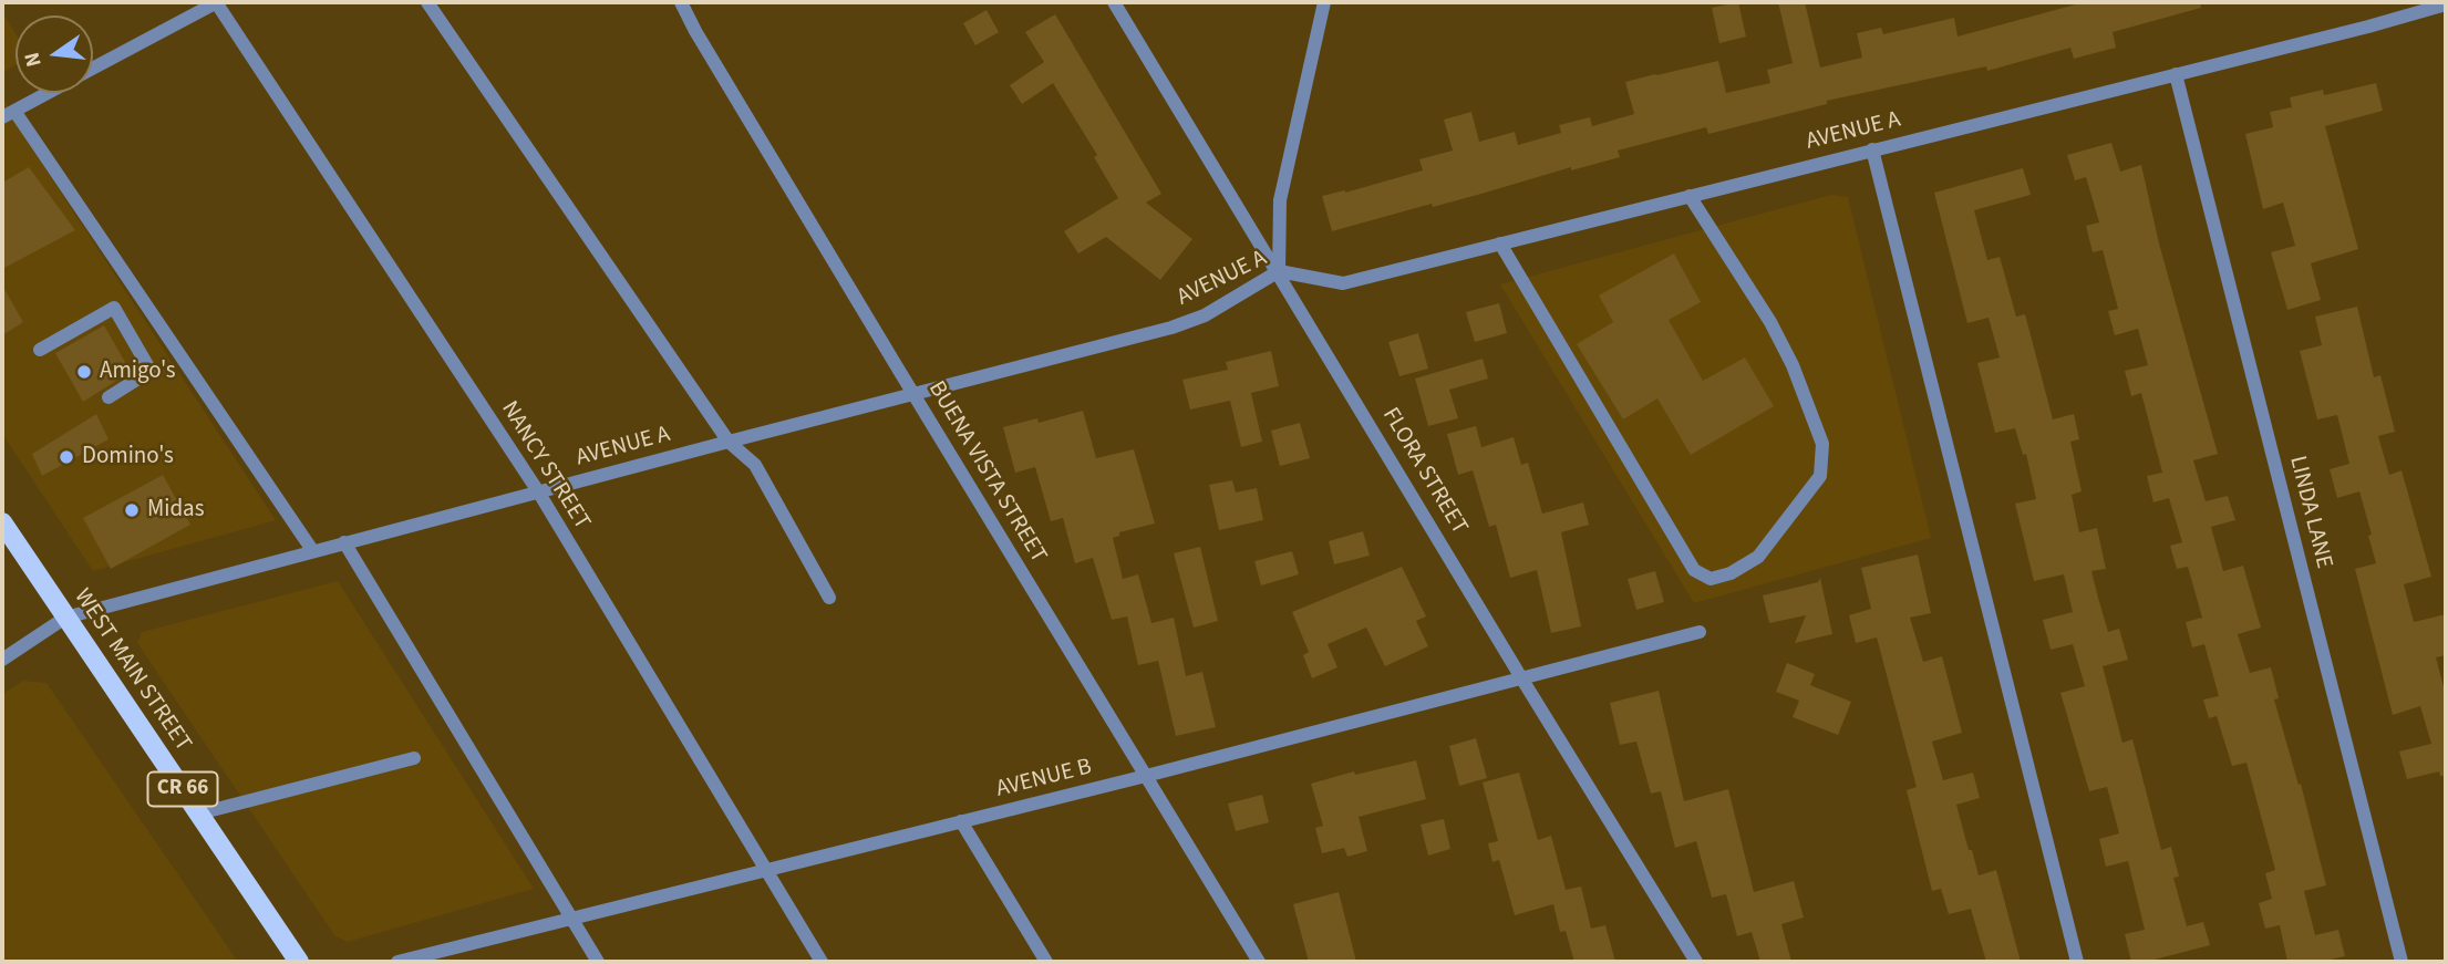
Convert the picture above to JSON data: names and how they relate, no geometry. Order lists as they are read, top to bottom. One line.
{"streets":{"main road":["WEST MAIN STREET","CR 66"],"street":["AVENUE A","NANCY STREET","FLORA STREET","BUENA VISTA STREET","LINDA LANE","AVENUE B"]},"crossings":[["AVENUE A","NANCY STREET"],["AVENUE A","FLORA STREET"],["AVENUE A","BUENA VISTA STREET"],["AVENUE A","LINDA LANE"],["AVENUE A","WEST MAIN STREET"],["NANCY STREET","AVENUE B"],["FLORA STREET","AVENUE B"],["BUENA VISTA STREET","AVENUE B"]],"places":["Amigo's","Domino's","Midas"],"north":"left"}
